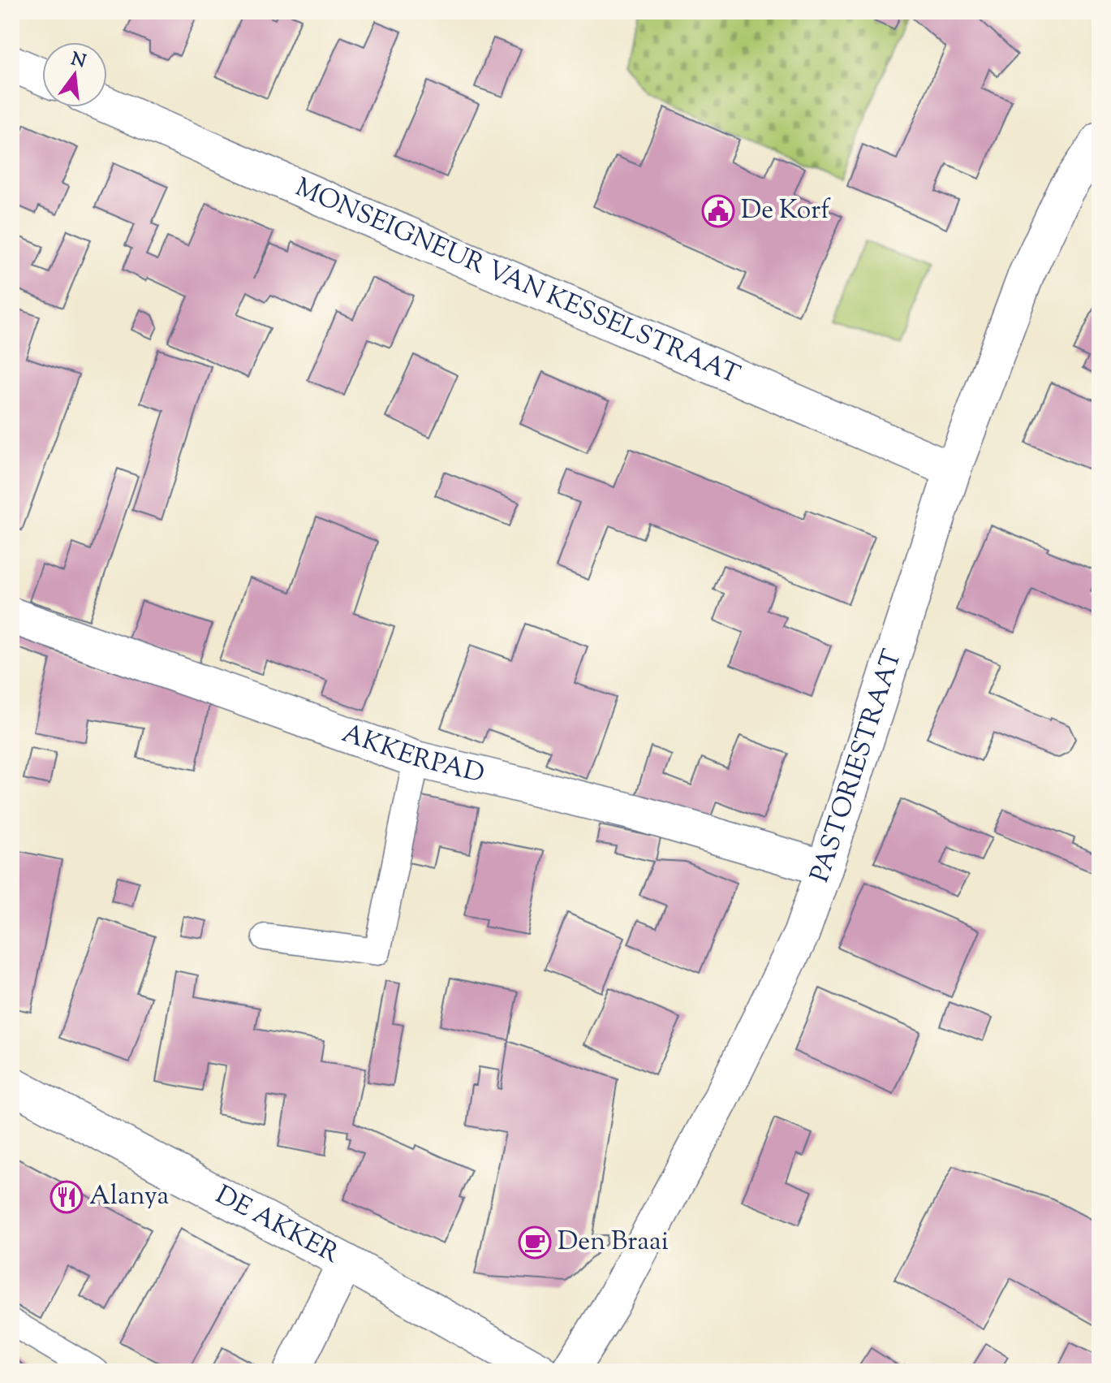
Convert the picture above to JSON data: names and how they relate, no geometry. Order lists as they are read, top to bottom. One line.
{"streets":{"street":["MONSEIGNEUR VAN KESSELSTRAAT","AKKERPAD","PASTORIESTRAAT","DE AKKER"]},"crossings":[["MONSEIGNEUR VAN KESSELSTRAAT","PASTORIESTRAAT"],["AKKERPAD","PASTORIESTRAAT"]],"places":{"public building":["De Korf"],"restaurant":["Alanya"],"cafe":["Den Braai"]},"north":"top"}
